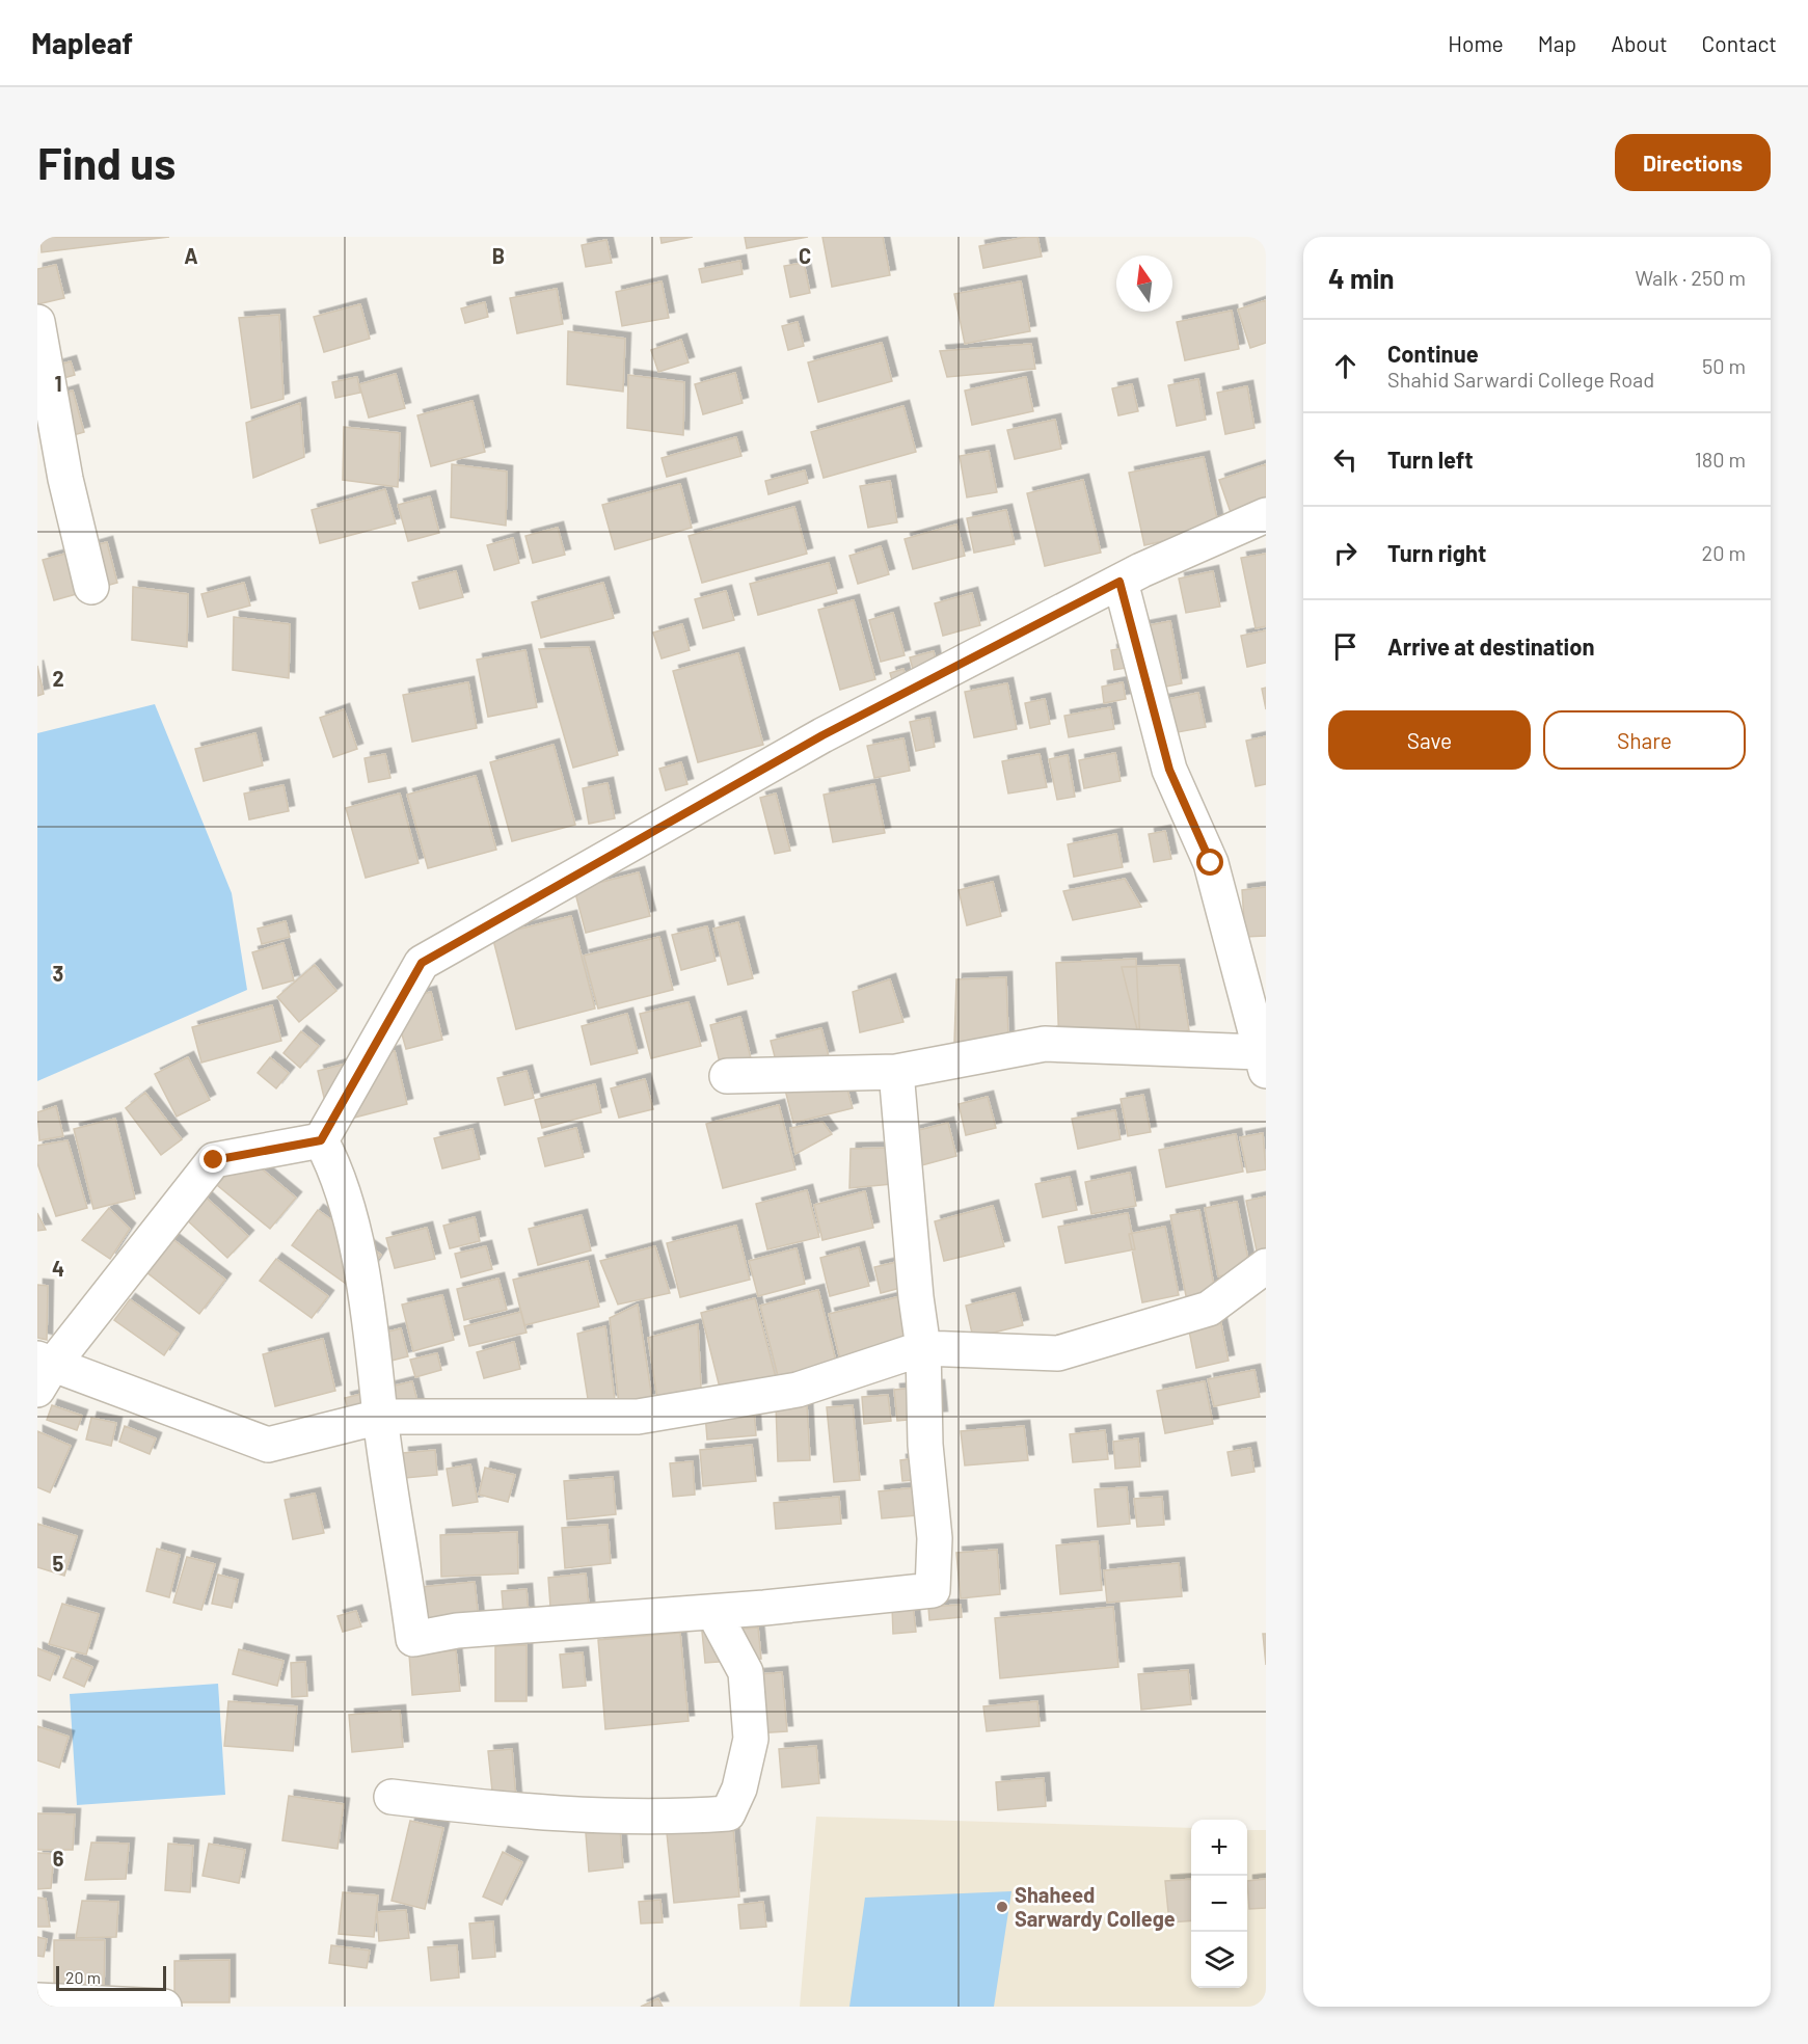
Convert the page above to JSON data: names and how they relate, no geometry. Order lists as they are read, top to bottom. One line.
{"places":["Shaheed Sarwardy College"],"scale_bar":"20 m","north":"top","page":{"header":"Mapleaf","nav":["Home","Map","About","Contact"],"buttons":["Directions",["Save","Share"]],"title":"Find us","heading":["4 min","Walk · 250 m"],"list":[["Continue","Shahid Sarwardi College Road","50 m"],["Turn left","180 m"],["Turn right","20 m"],"Arrive at destination"],"map_buttons":["+","−"],"scale":"20 m"},"grid":{"columns":["A","B","C"],"rows":["1","2","3","4","5","6"]}}
